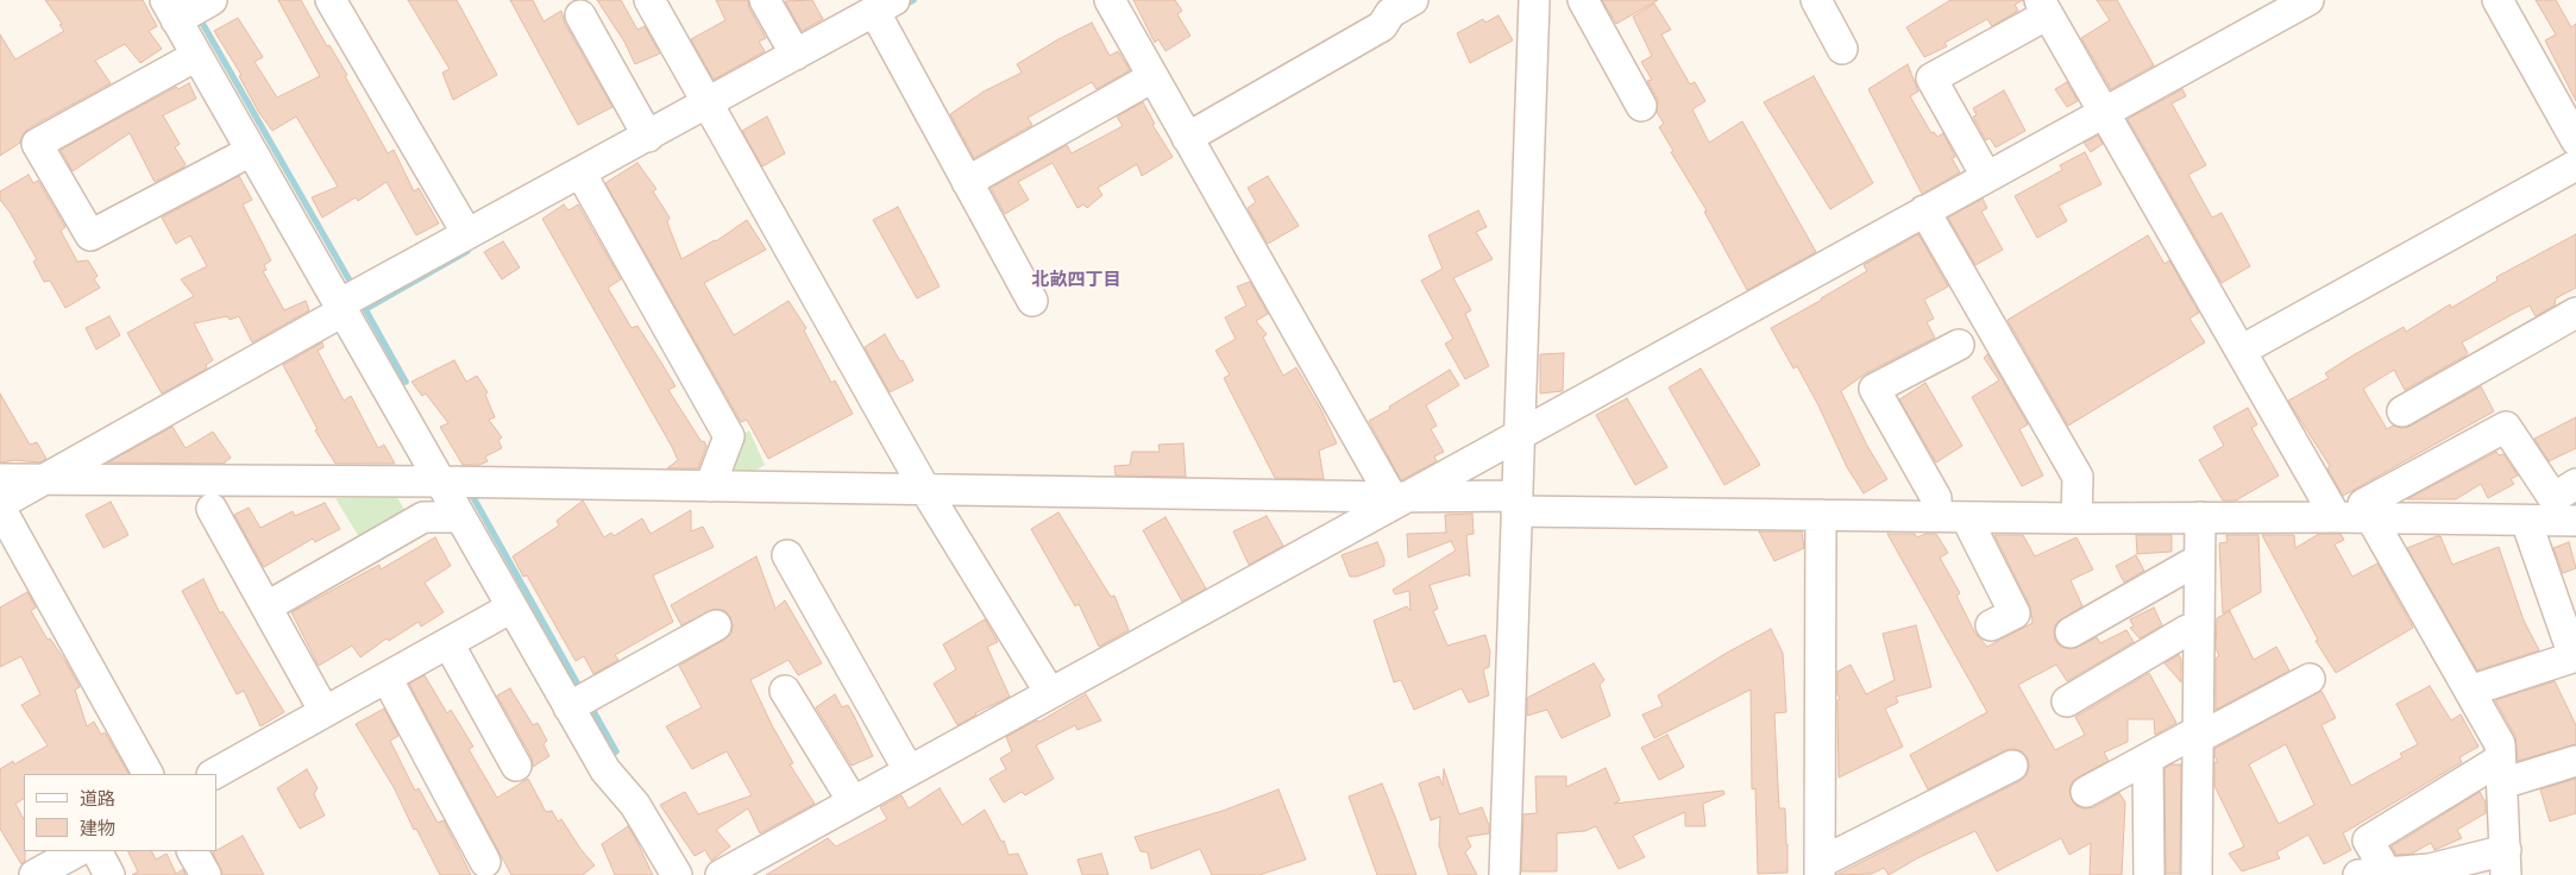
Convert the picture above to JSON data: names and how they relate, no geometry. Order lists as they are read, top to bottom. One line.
{"districts":["北畝四丁目"],"legend":["道路","建物"]}
